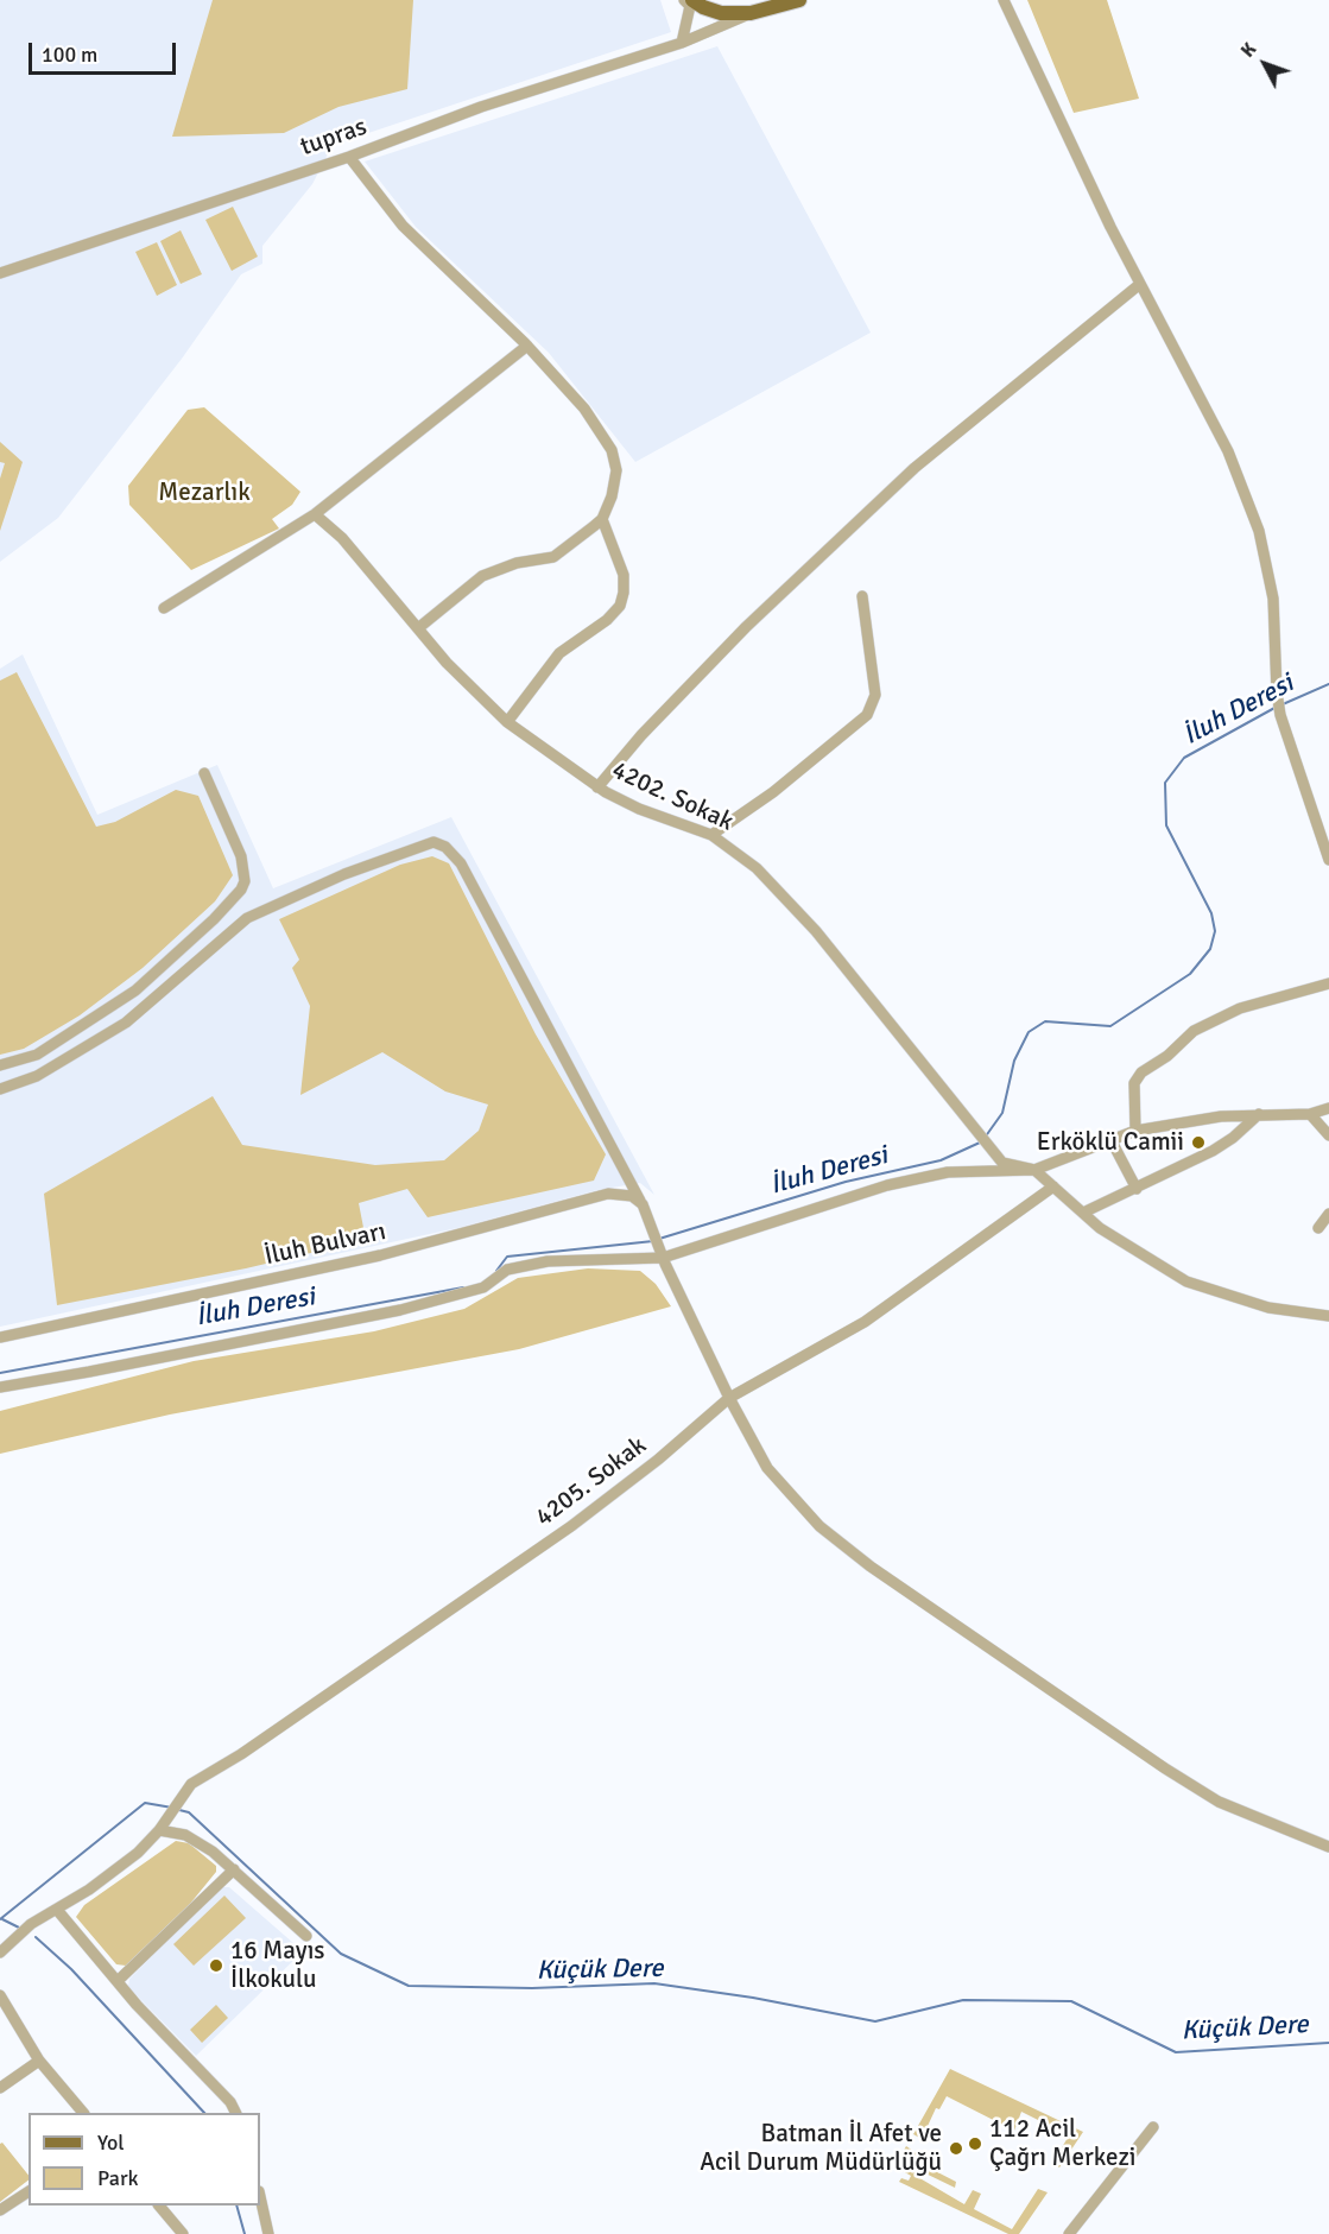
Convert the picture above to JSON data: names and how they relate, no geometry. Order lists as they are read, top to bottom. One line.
{"streets":{"street":["tupras","4202. Sokak","İluh Bulvarı","4205. Sokak"]},"water":["İluh Deresi","Küçük Dere"],"parks":["Mezarlık"],"places":["Erköklü Camii","16 Mayıs İlkokulu","112 Acil Çağrı Merkezi","Batman İl Afet ve Acil Durum Müdürlüğü"],"legend":["Yol","Park"],"scale_bar":"100 m","north":"top left"}
